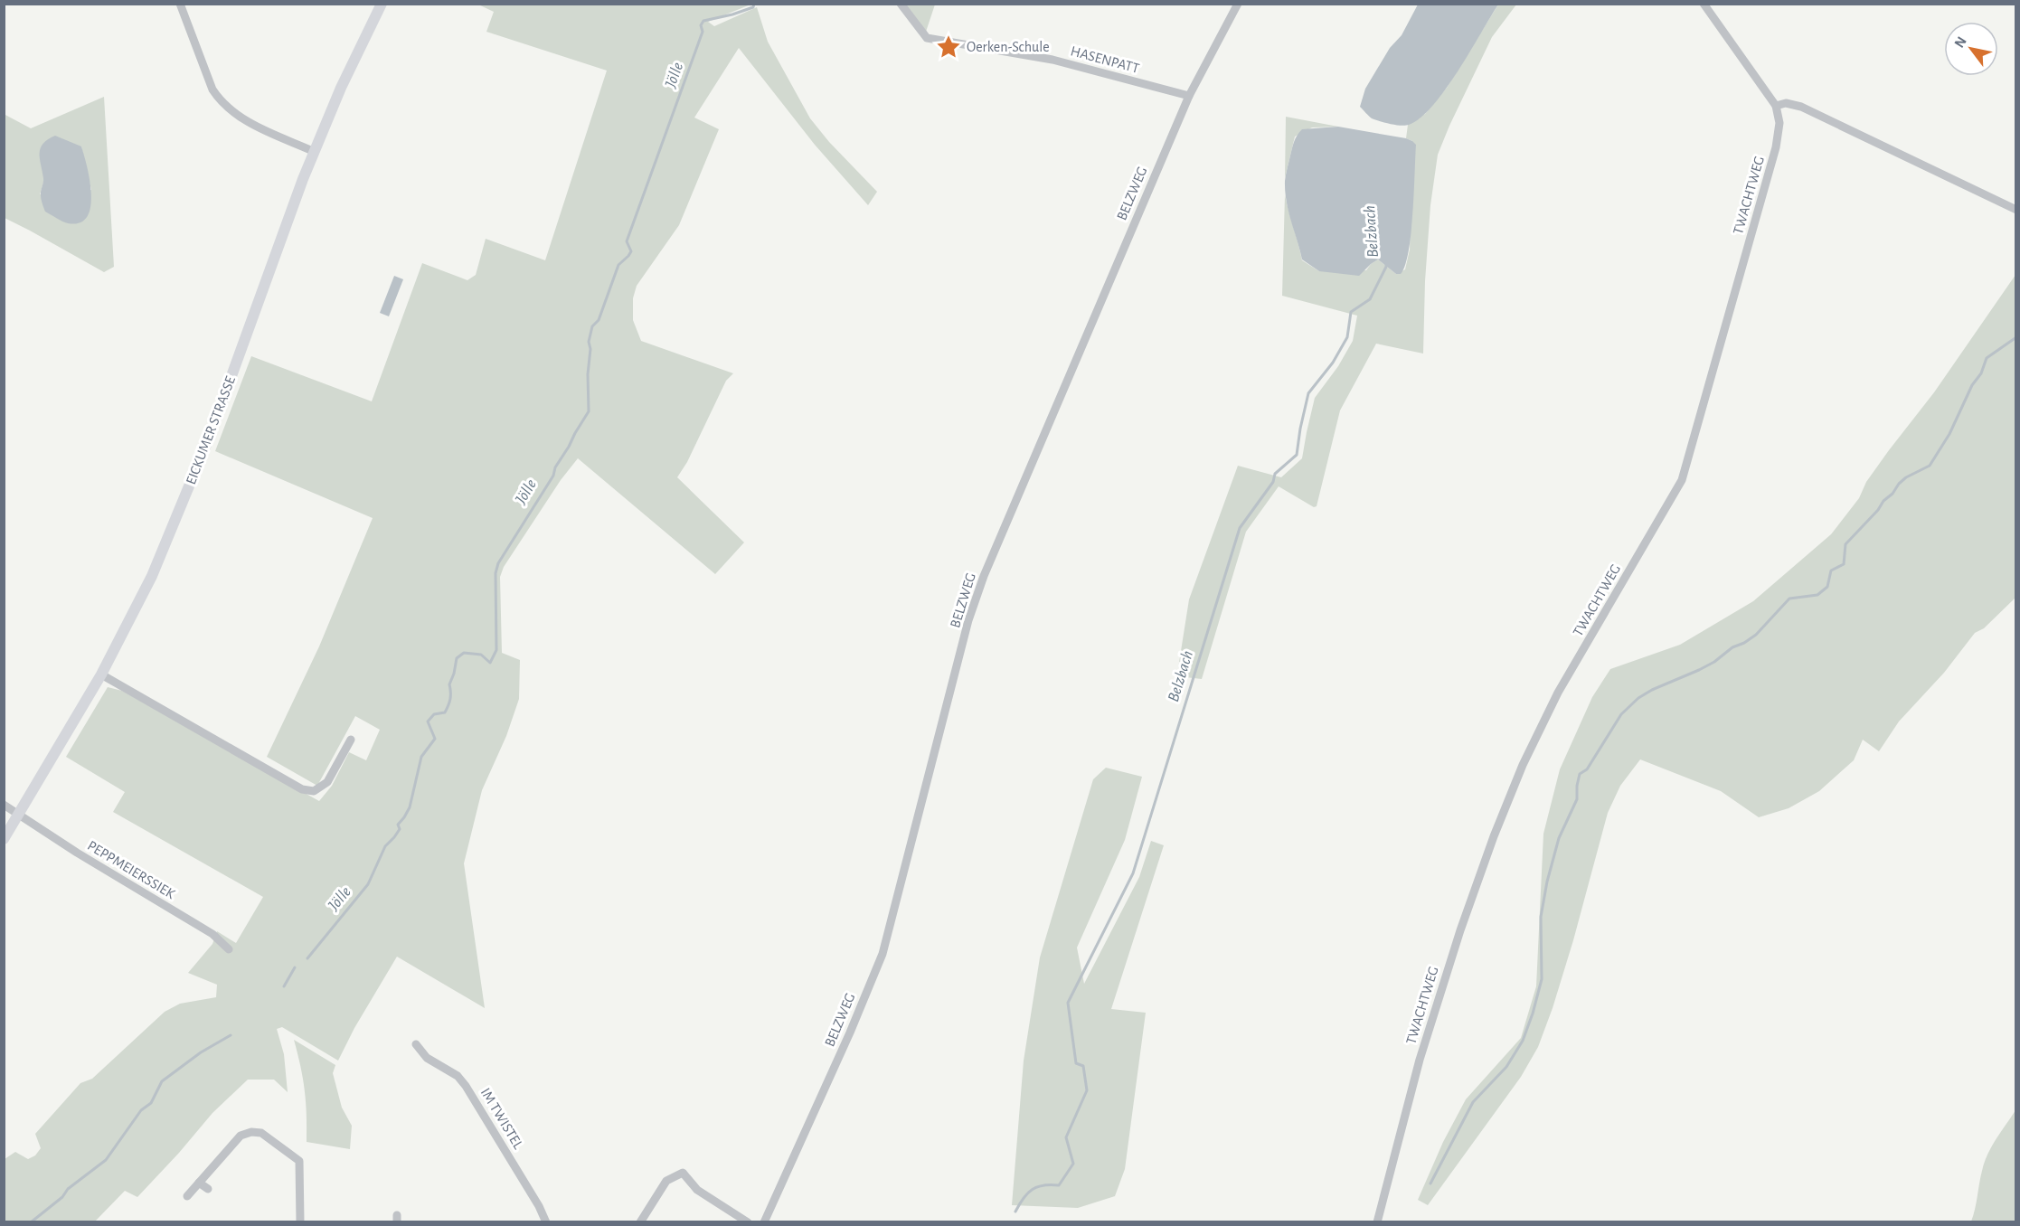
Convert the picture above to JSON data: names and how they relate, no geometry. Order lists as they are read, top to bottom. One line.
{"streets":{"main road":["EICKUMER STRASSE"],"street":["HASENPATT","BELZWEG","TWACHTWEG","PEPPMEIERSSIEK","IM TWISTEL"]},"crossings":[["HASENPATT","BELZWEG"],["EICKUMER STRASSE","PEPPMEIERSSIEK"]],"water":["Jölle","Belzbach"],"places":{"place":["Oerken-Schule"]},"north":"top left"}
